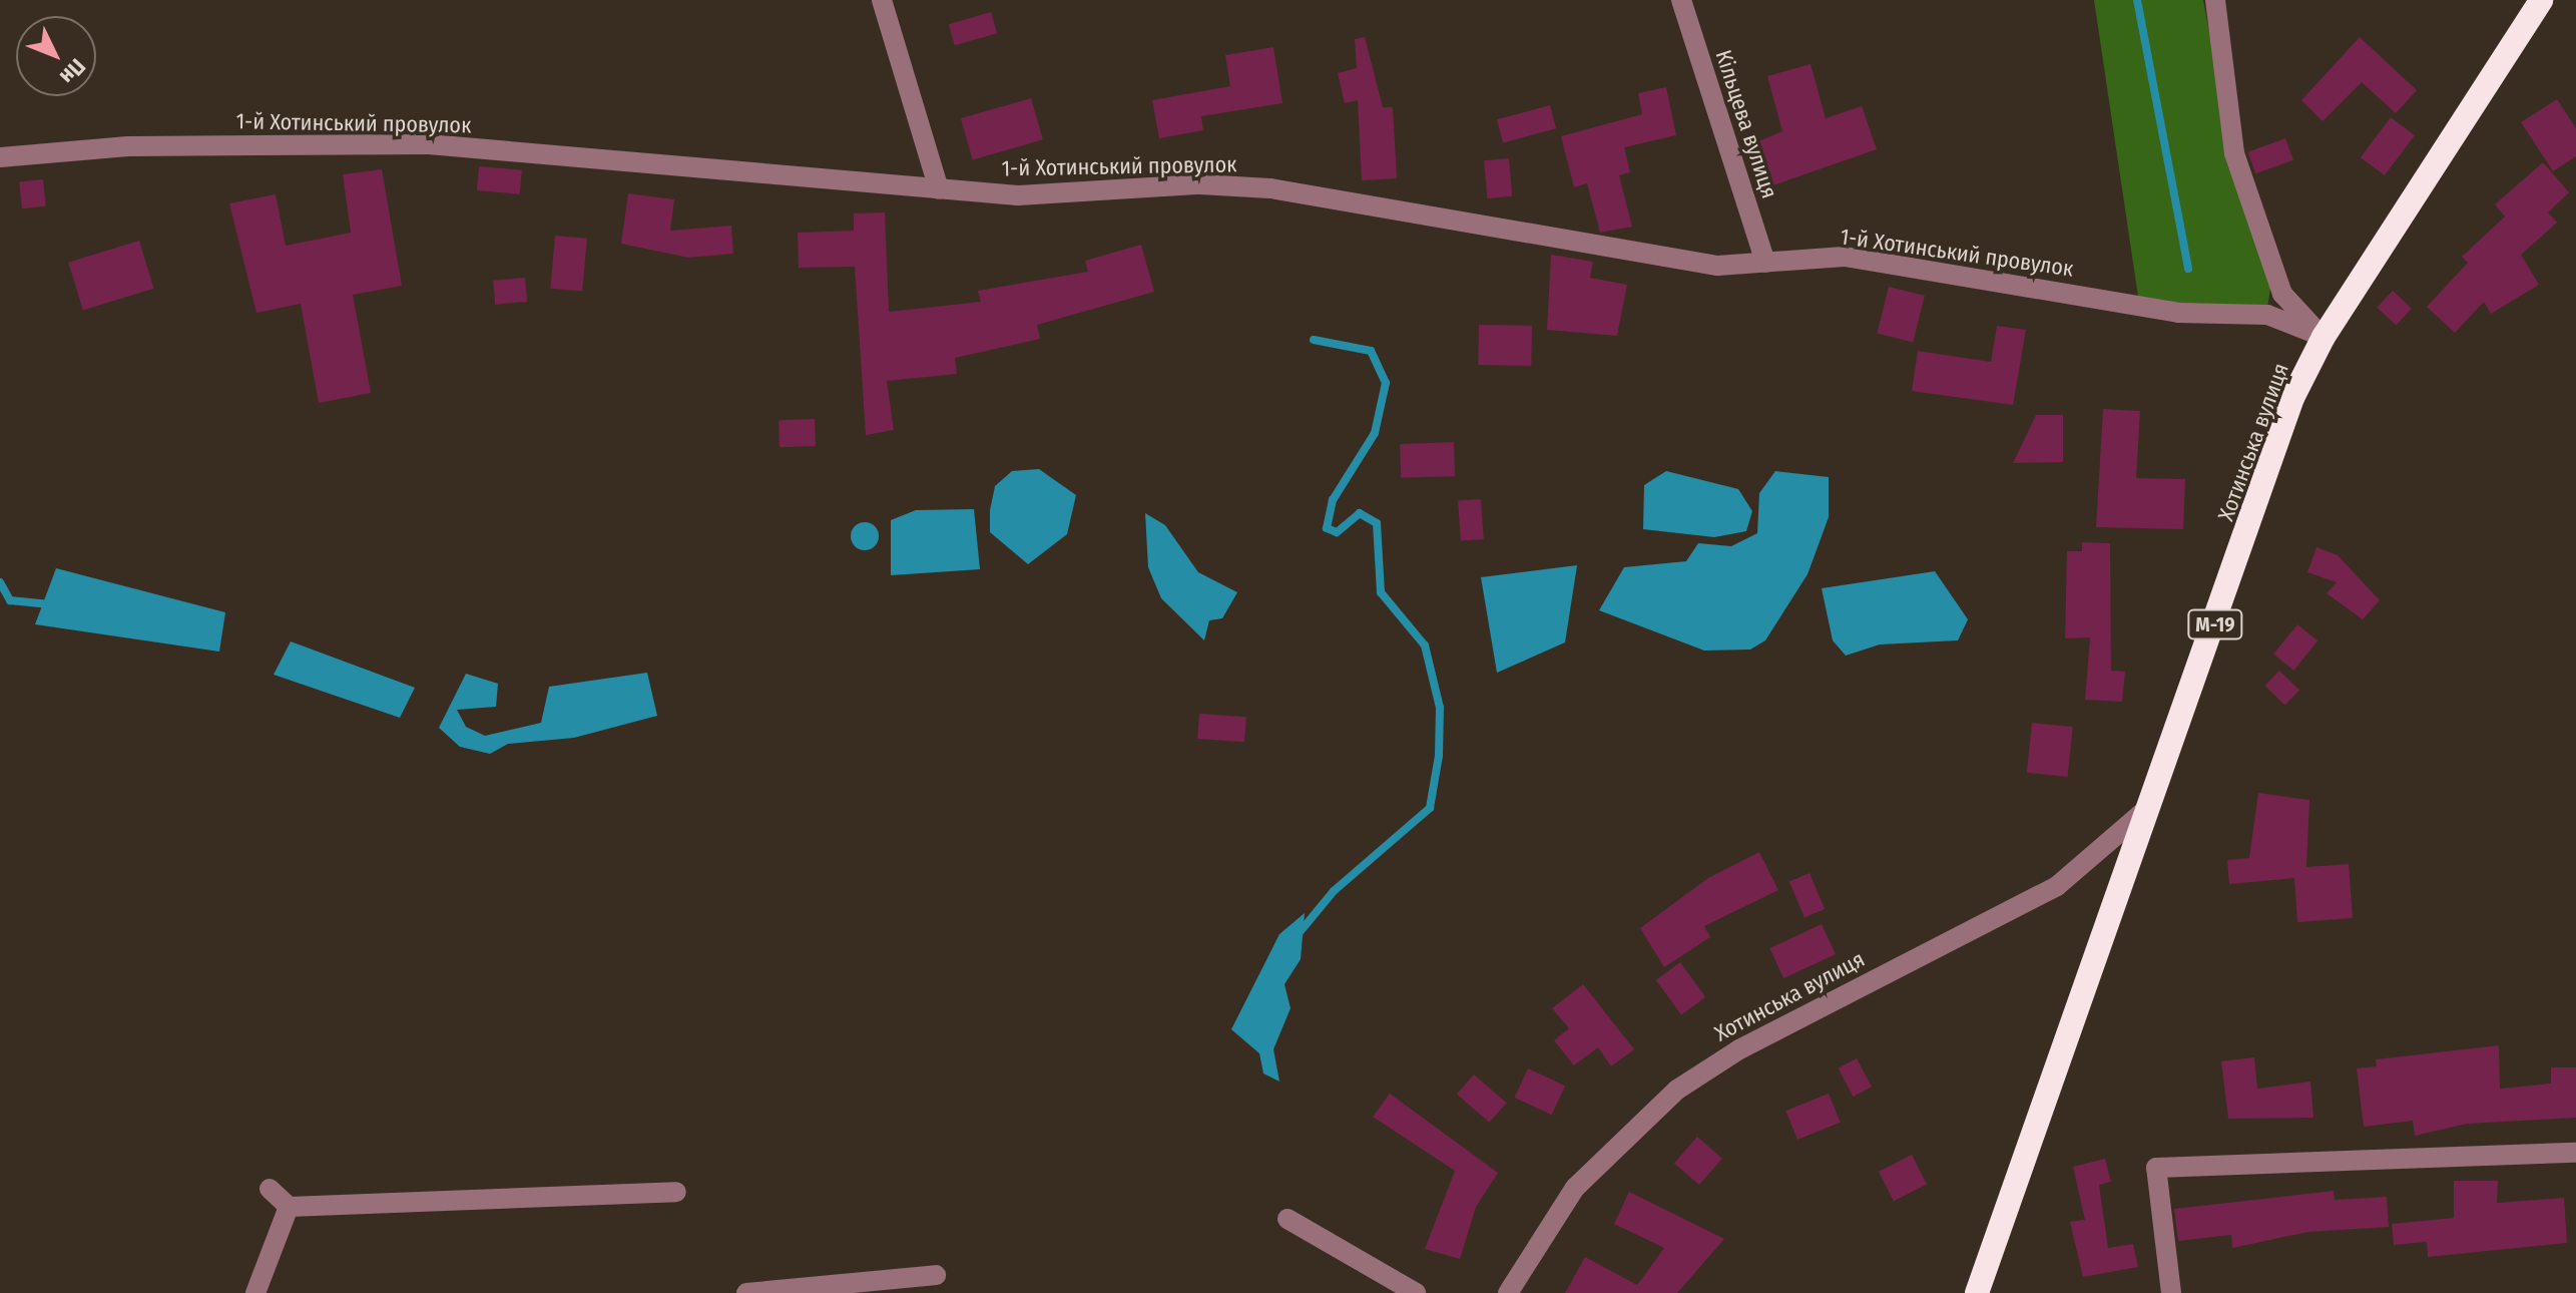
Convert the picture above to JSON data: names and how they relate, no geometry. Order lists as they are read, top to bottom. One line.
{"streets":{"highway":["Хотинська вулиця","М-19"],"street":["1-й Хотинський провулок","Кільцева вулиця"]},"crossings":[["1-й Хотинський провулок","Кільцева вулиця"],["1-й Хотинський провулок","Хотинська вулиця"]],"north":"bottom right"}
